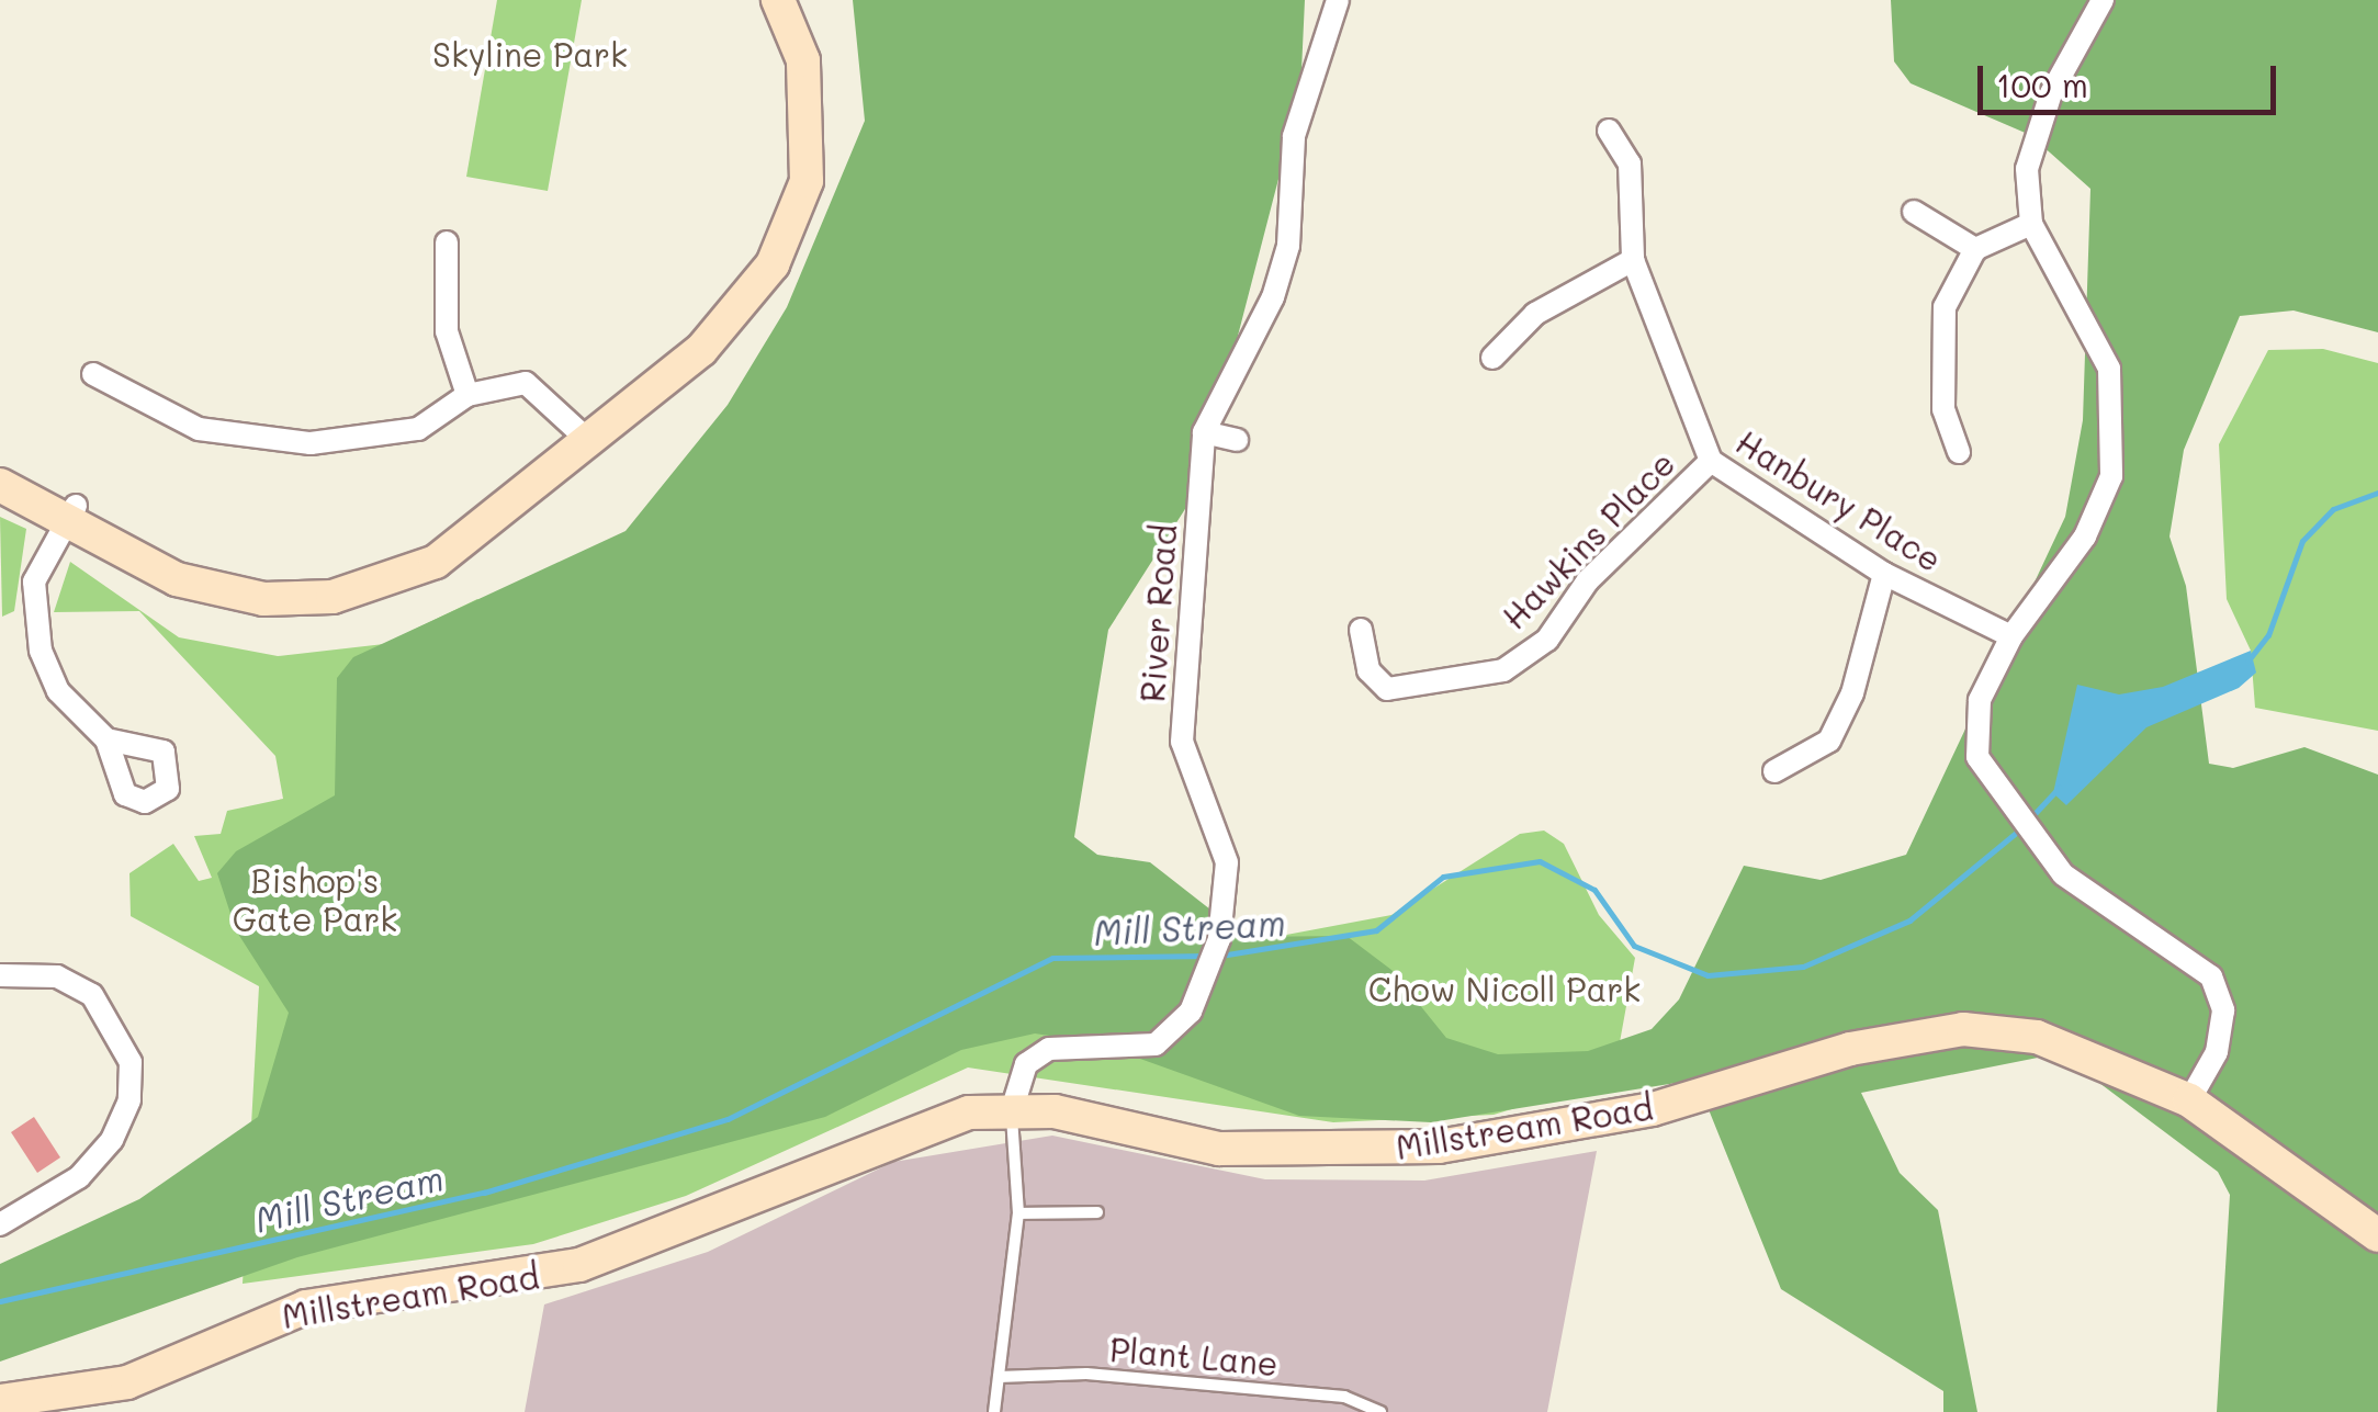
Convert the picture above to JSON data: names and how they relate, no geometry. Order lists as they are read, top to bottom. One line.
{"streets":{"street":["Hanbury Place","Hawkins Place","River Road","Millstream Road"],"lane":["Plant Lane"]},"crossings":[["Hanbury Place","Hawkins Place"],["River Road","Millstream Road"]],"water":["Mill Stream"],"parks":["Skyline Park","Bishop's Gate Park","Chow Nicoll Park"],"scale_bar":"100 m"}
